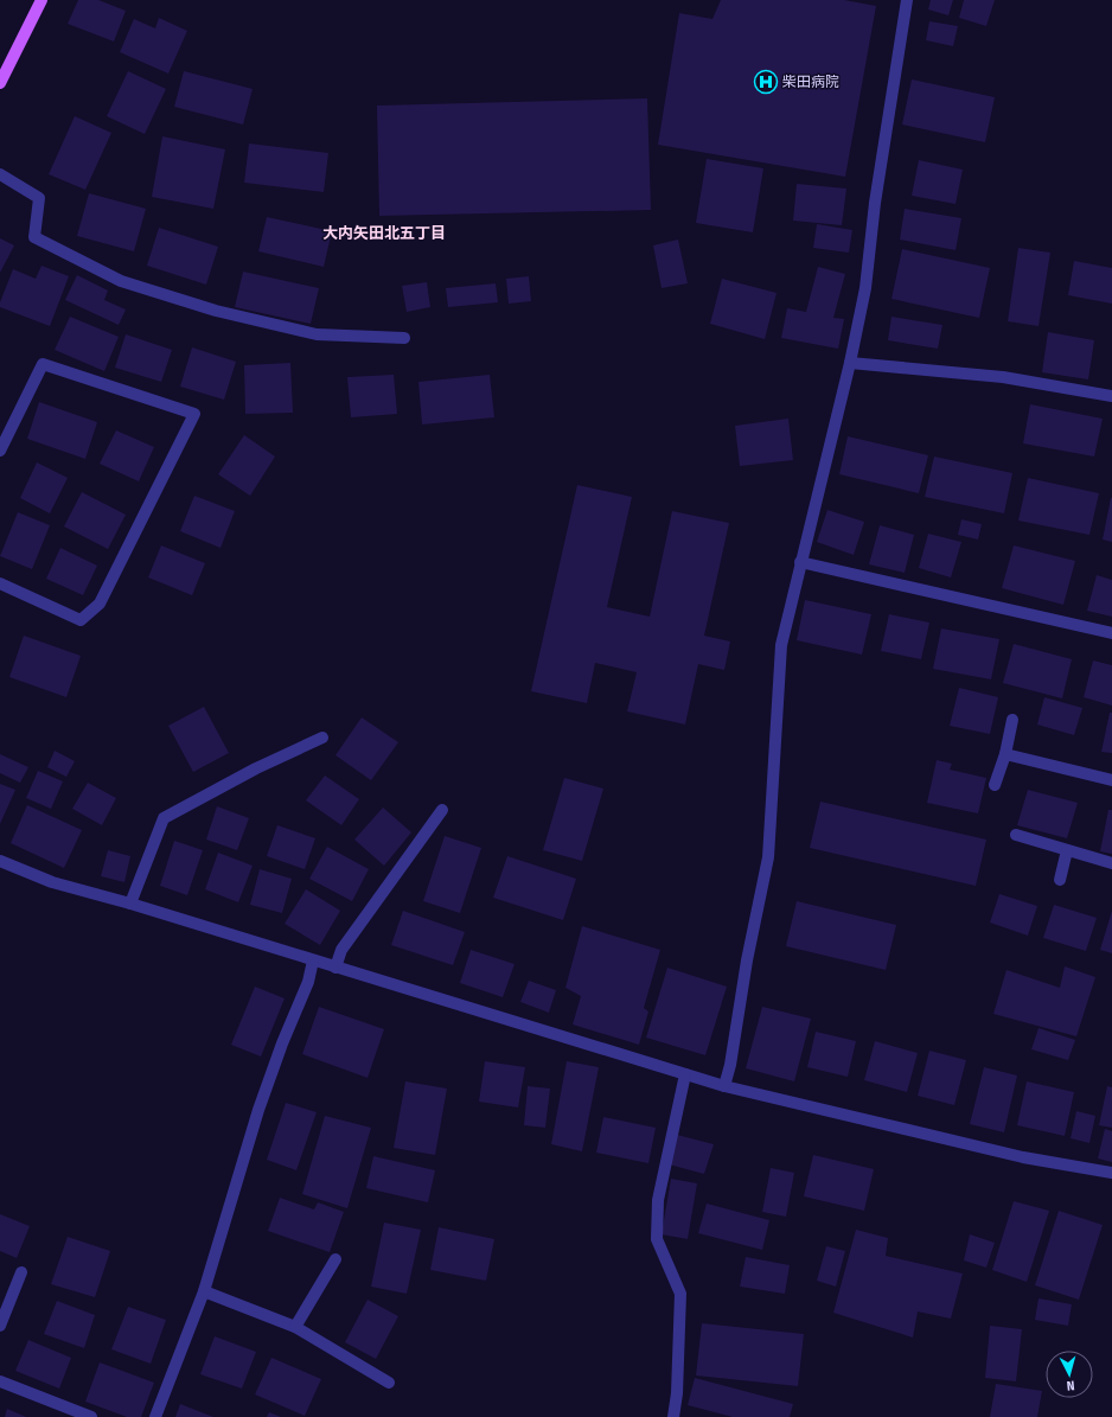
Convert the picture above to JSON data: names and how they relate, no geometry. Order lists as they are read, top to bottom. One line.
{"districts":["大内矢田北五丁目"],"places":{"hospital":["柴田病院"]},"north":"bottom"}
